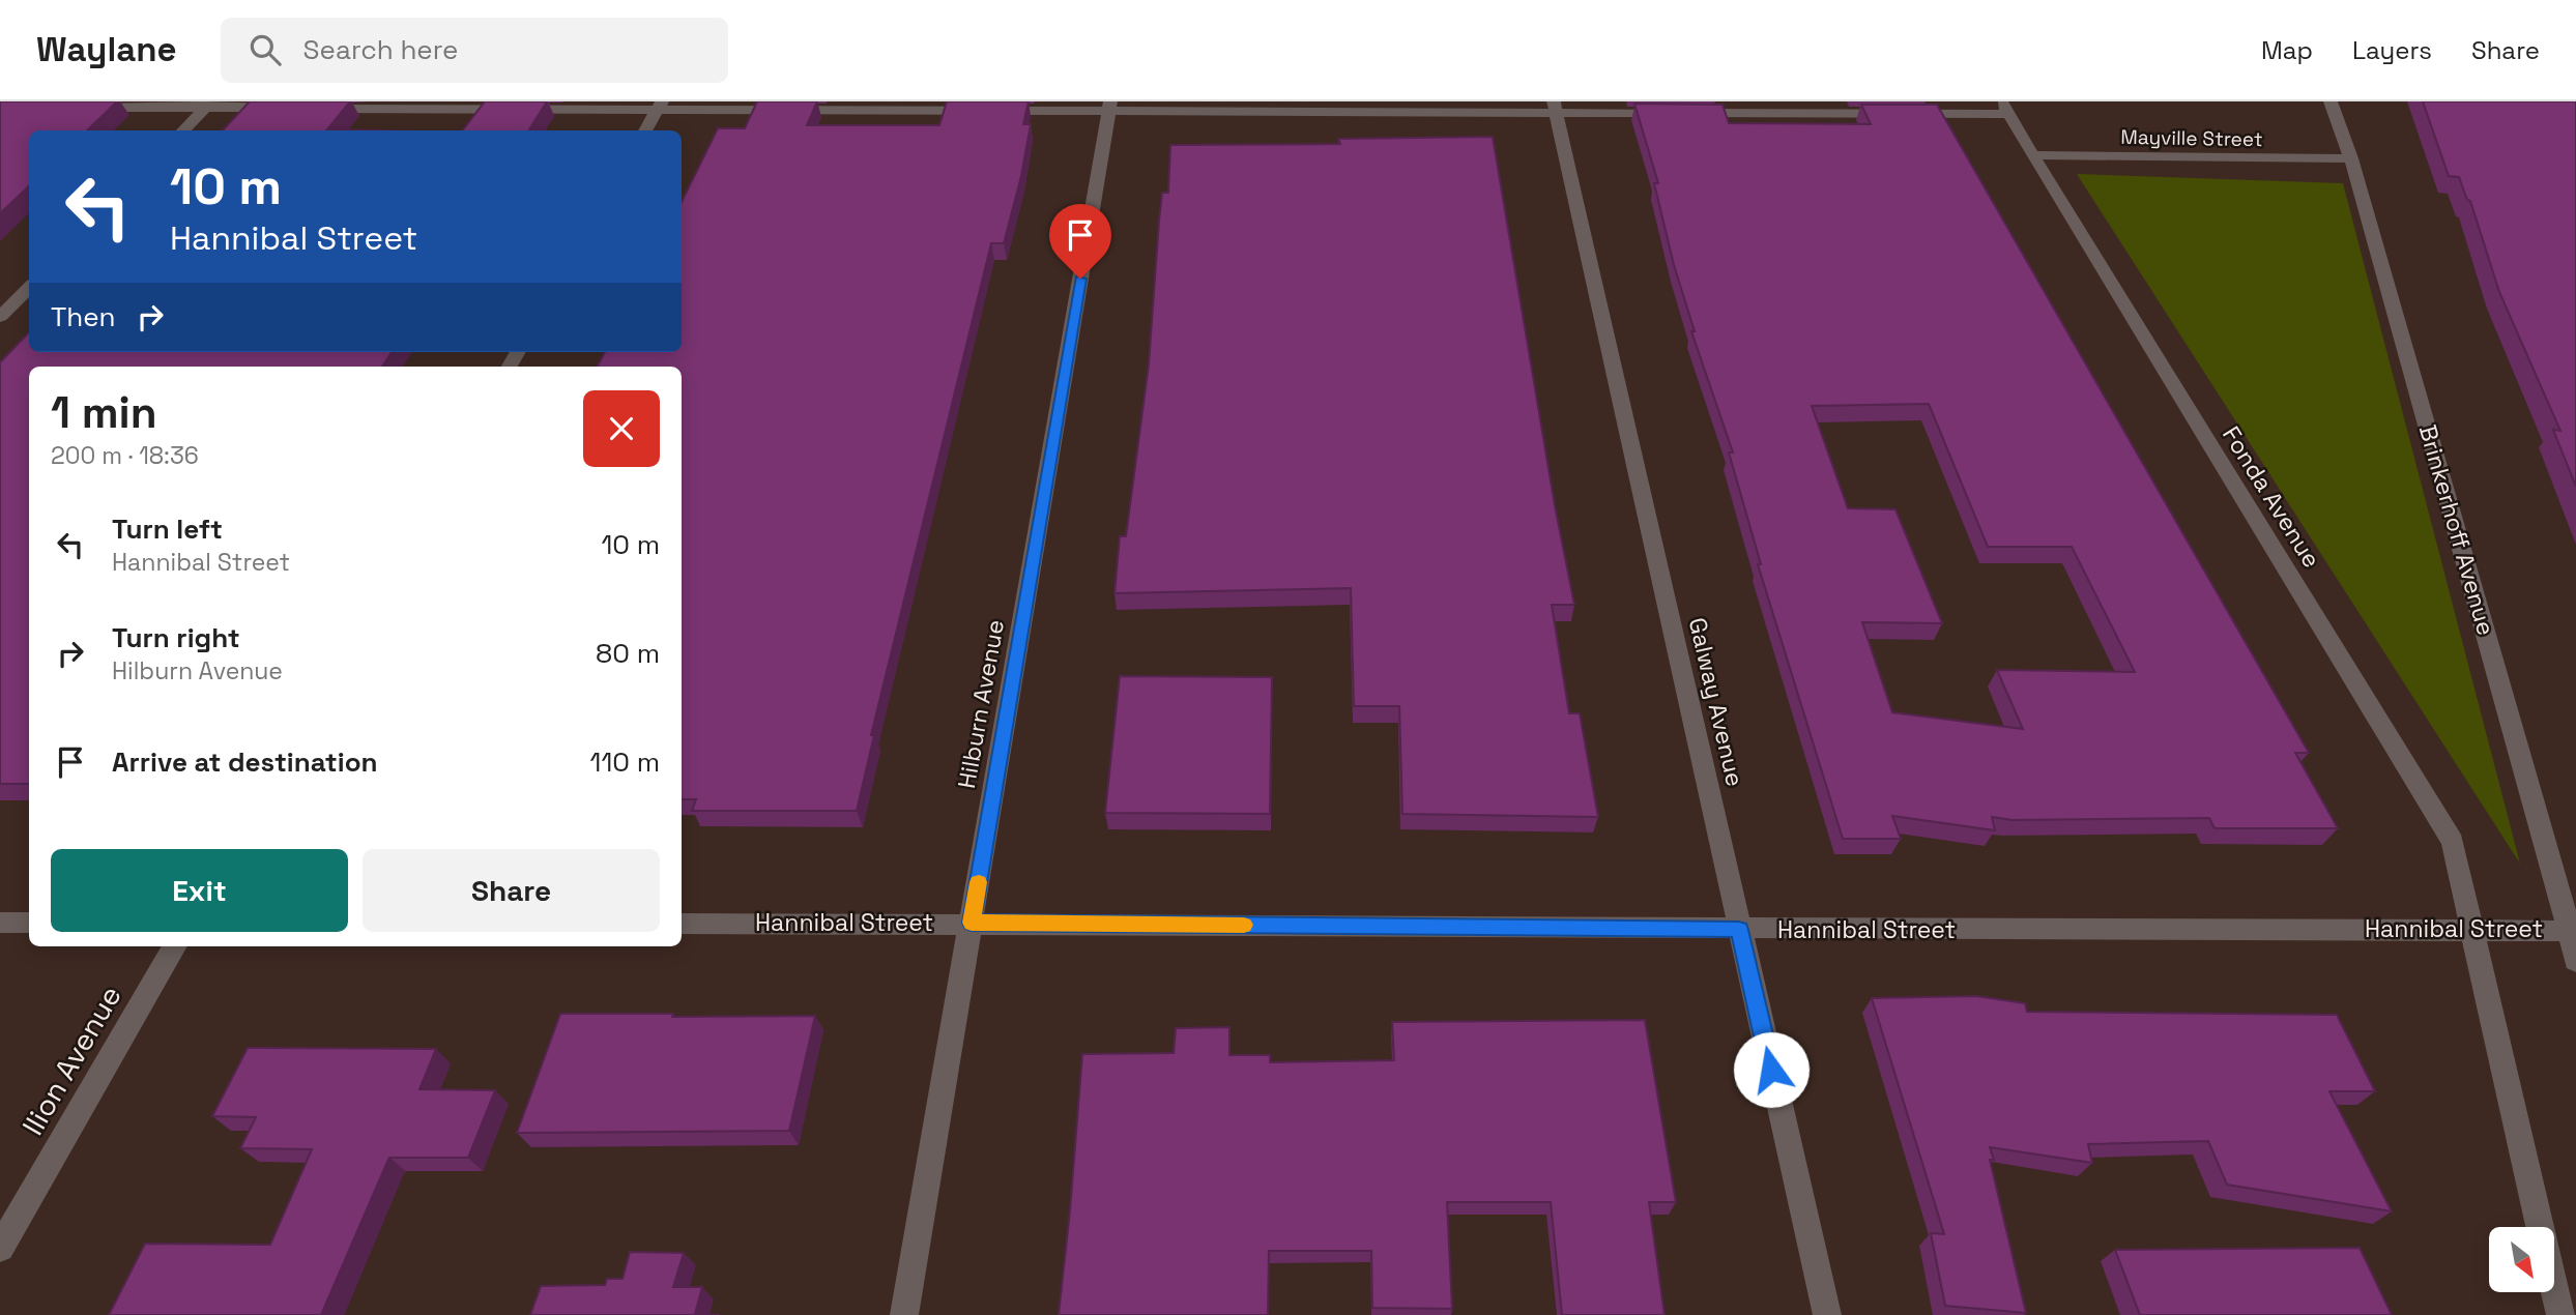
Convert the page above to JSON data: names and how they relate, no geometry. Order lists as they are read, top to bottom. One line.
{"streets":{"street":["Mayville Street","Fonda Avenue","Brinkerhoff Avenue","Galway Avenue","Hilburn Avenue","Hannibal Street","Ilion Avenue"]},"crossings":[["Mayville Street","Fonda Avenue"],["Mayville Street","Brinkerhoff Avenue"],["Fonda Avenue","Hannibal Street"],["Brinkerhoff Avenue","Hannibal Street"],["Galway Avenue","Hannibal Street"],["Hilburn Avenue","Hannibal Street"]],"north":"bottom right","page":{"header":"Waylane","search":"Search here","nav":["Map","Layers","Share"],"turn":["10 m","Hannibal Street"],"then":"Then","heading":["1 min","200 m · 18:36"],"list":[{"name":"Turn left","note":"Hannibal Street","value":"10 m"},{"name":"Turn right","note":"Hilburn Avenue","value":"80 m"},{"name":"Arrive at destination","value":"110 m"}],"buttons":["Exit","Share"]}}
